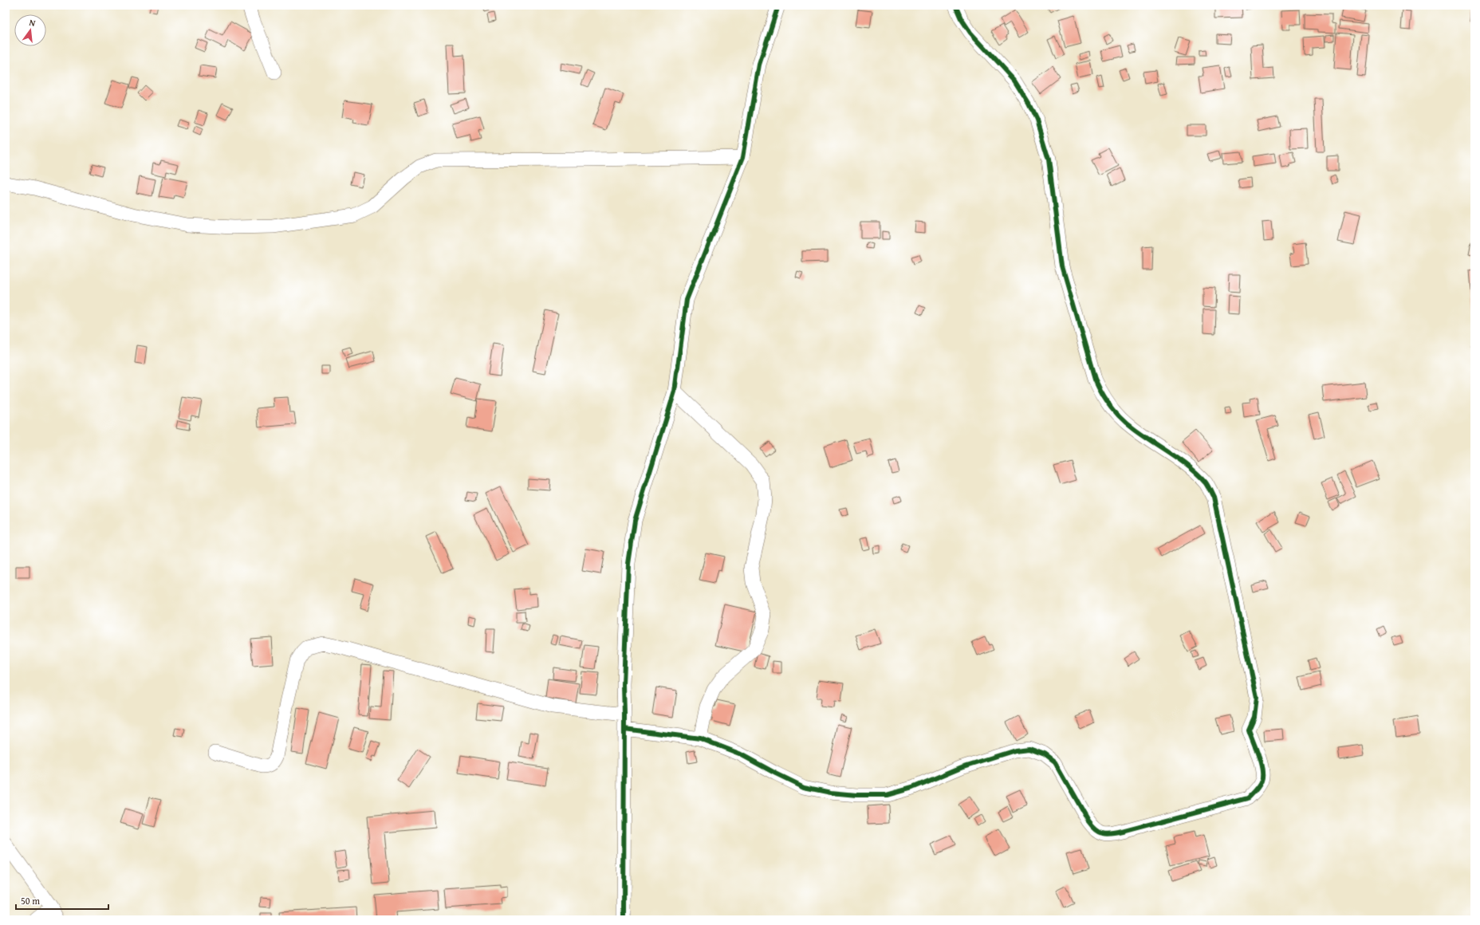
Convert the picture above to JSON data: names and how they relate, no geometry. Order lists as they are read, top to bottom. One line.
{"scale_bar":"50 m","north":"top"}
